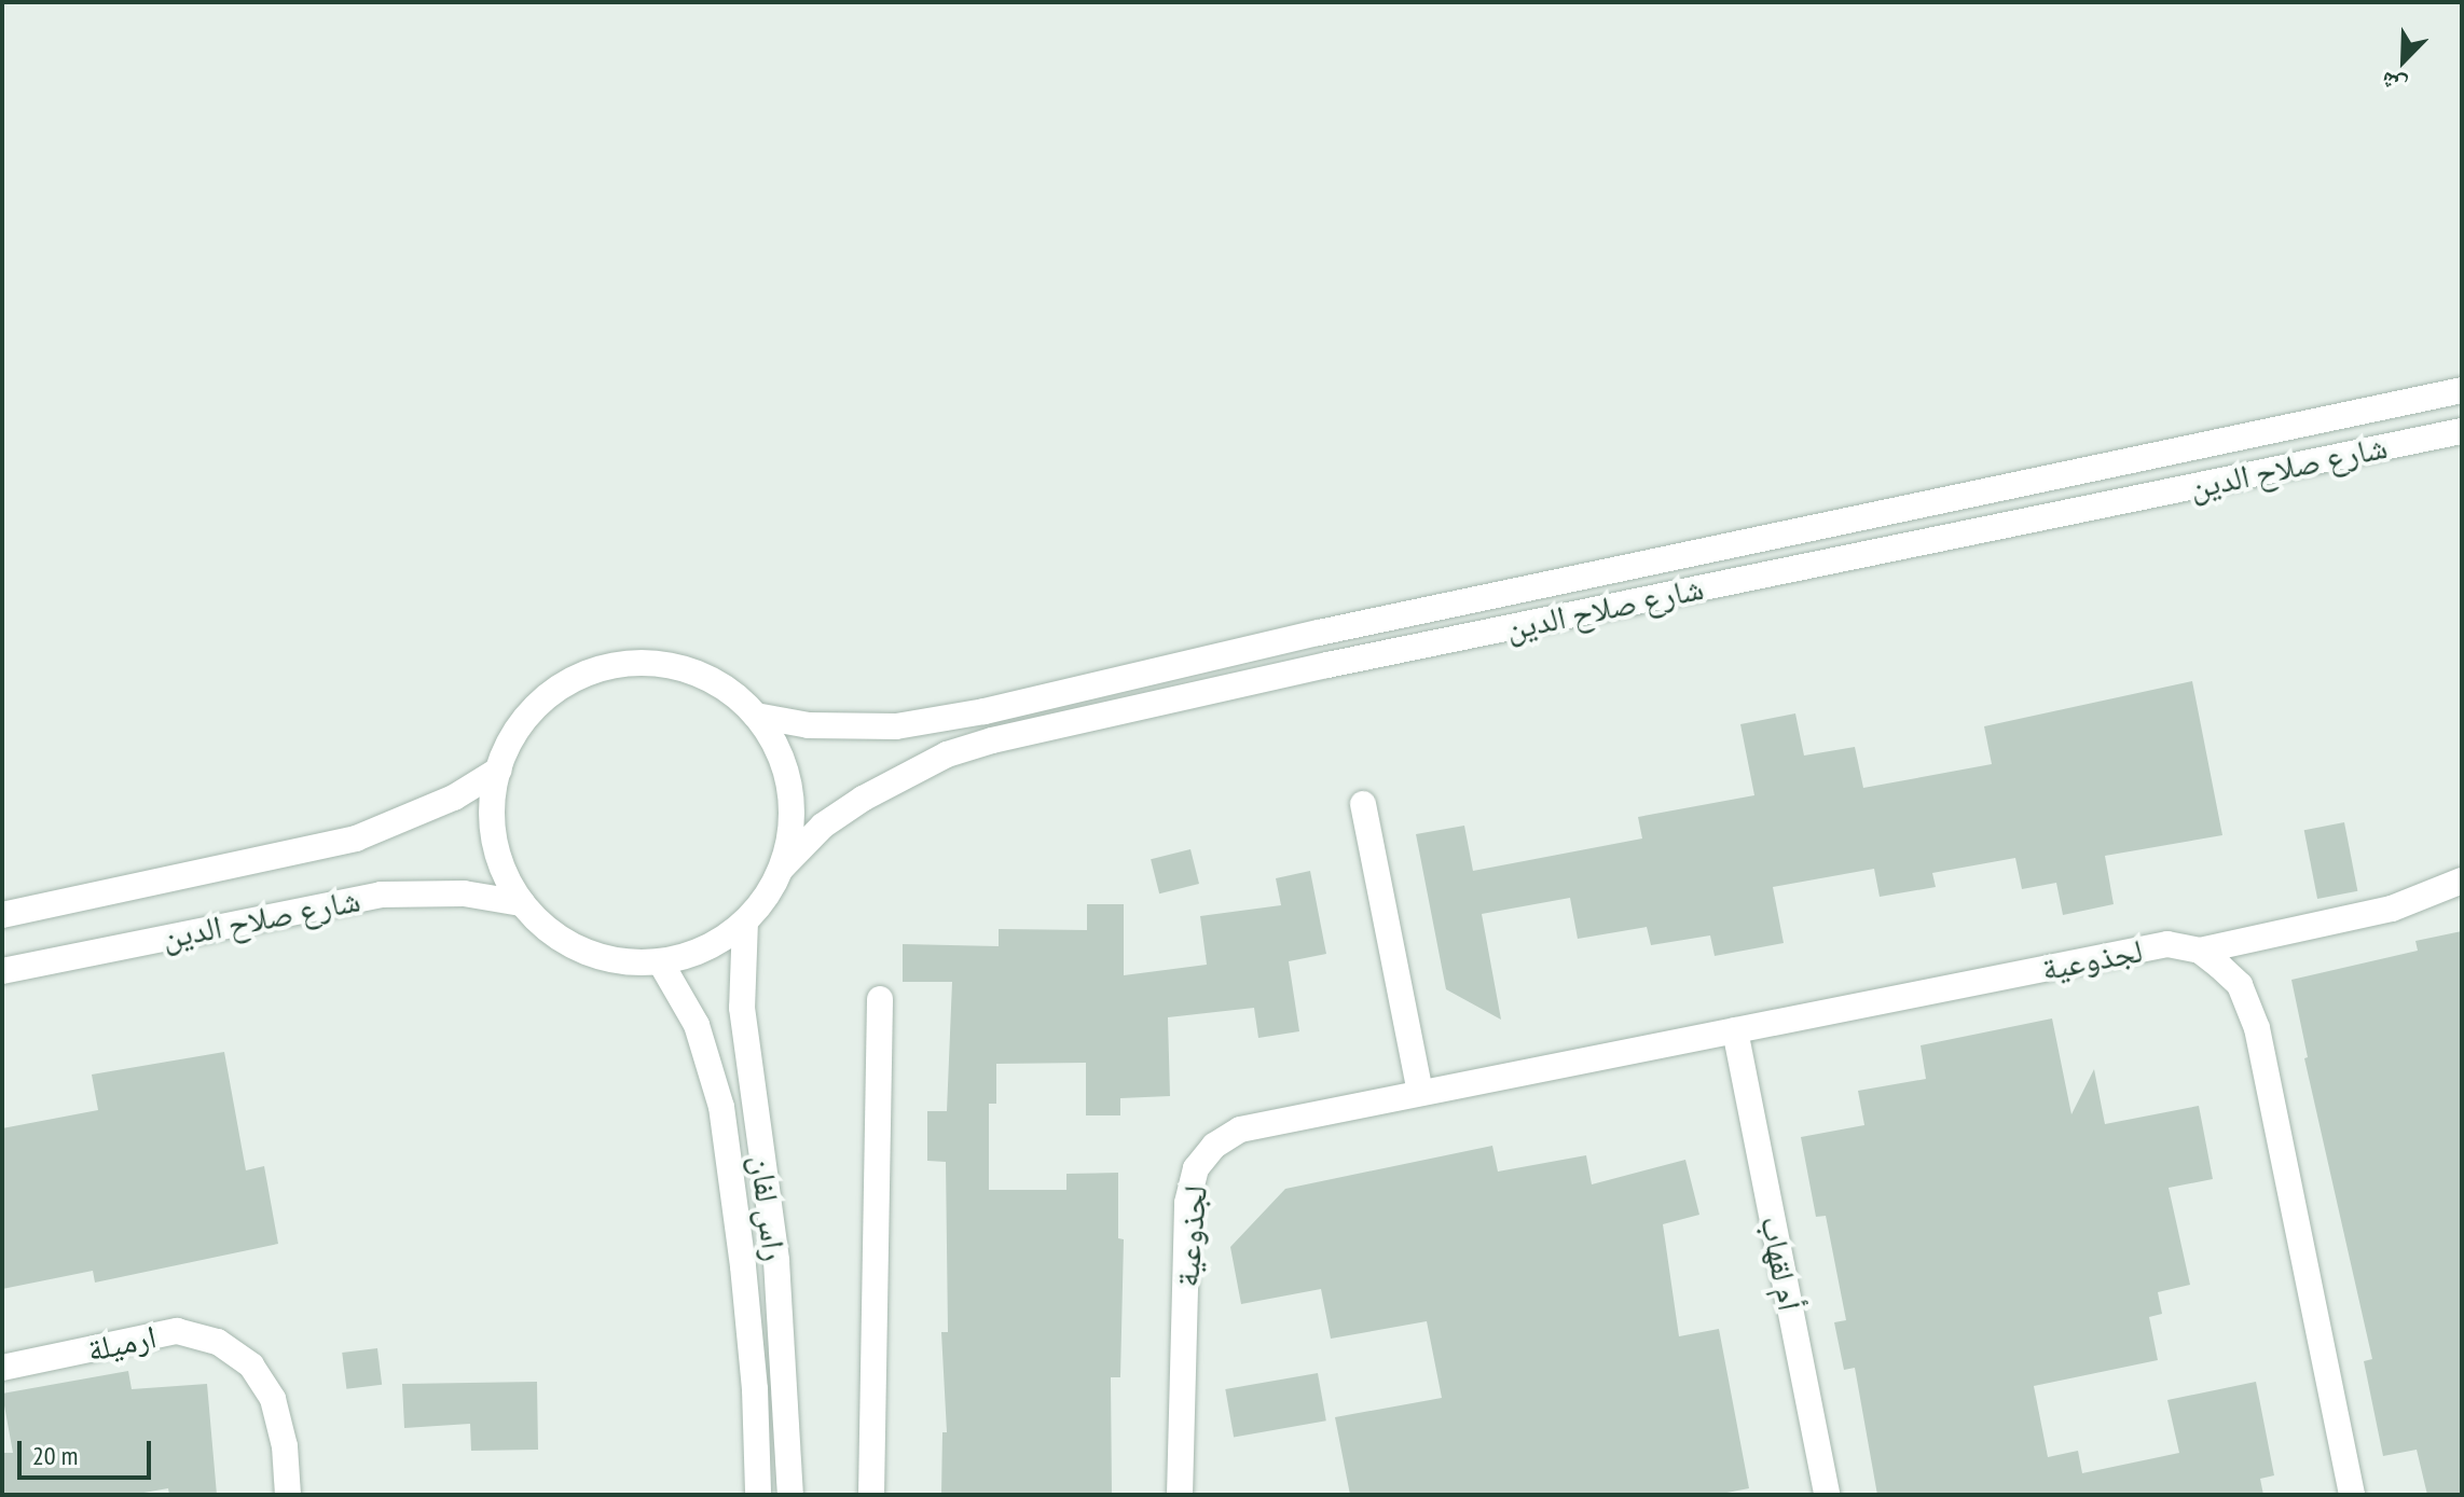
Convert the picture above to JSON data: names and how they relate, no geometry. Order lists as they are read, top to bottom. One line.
{"streets":{"street":["شارع صلاح الدين","لجذوعية","راس لفان","أم لقهاب","ارميلة"]},"crossings":[["شارع صلاح الدين","راس لفان"],["لجذوعية","أم لقهاب"]],"scale_bar":"20 m","north":"bottom left"}
